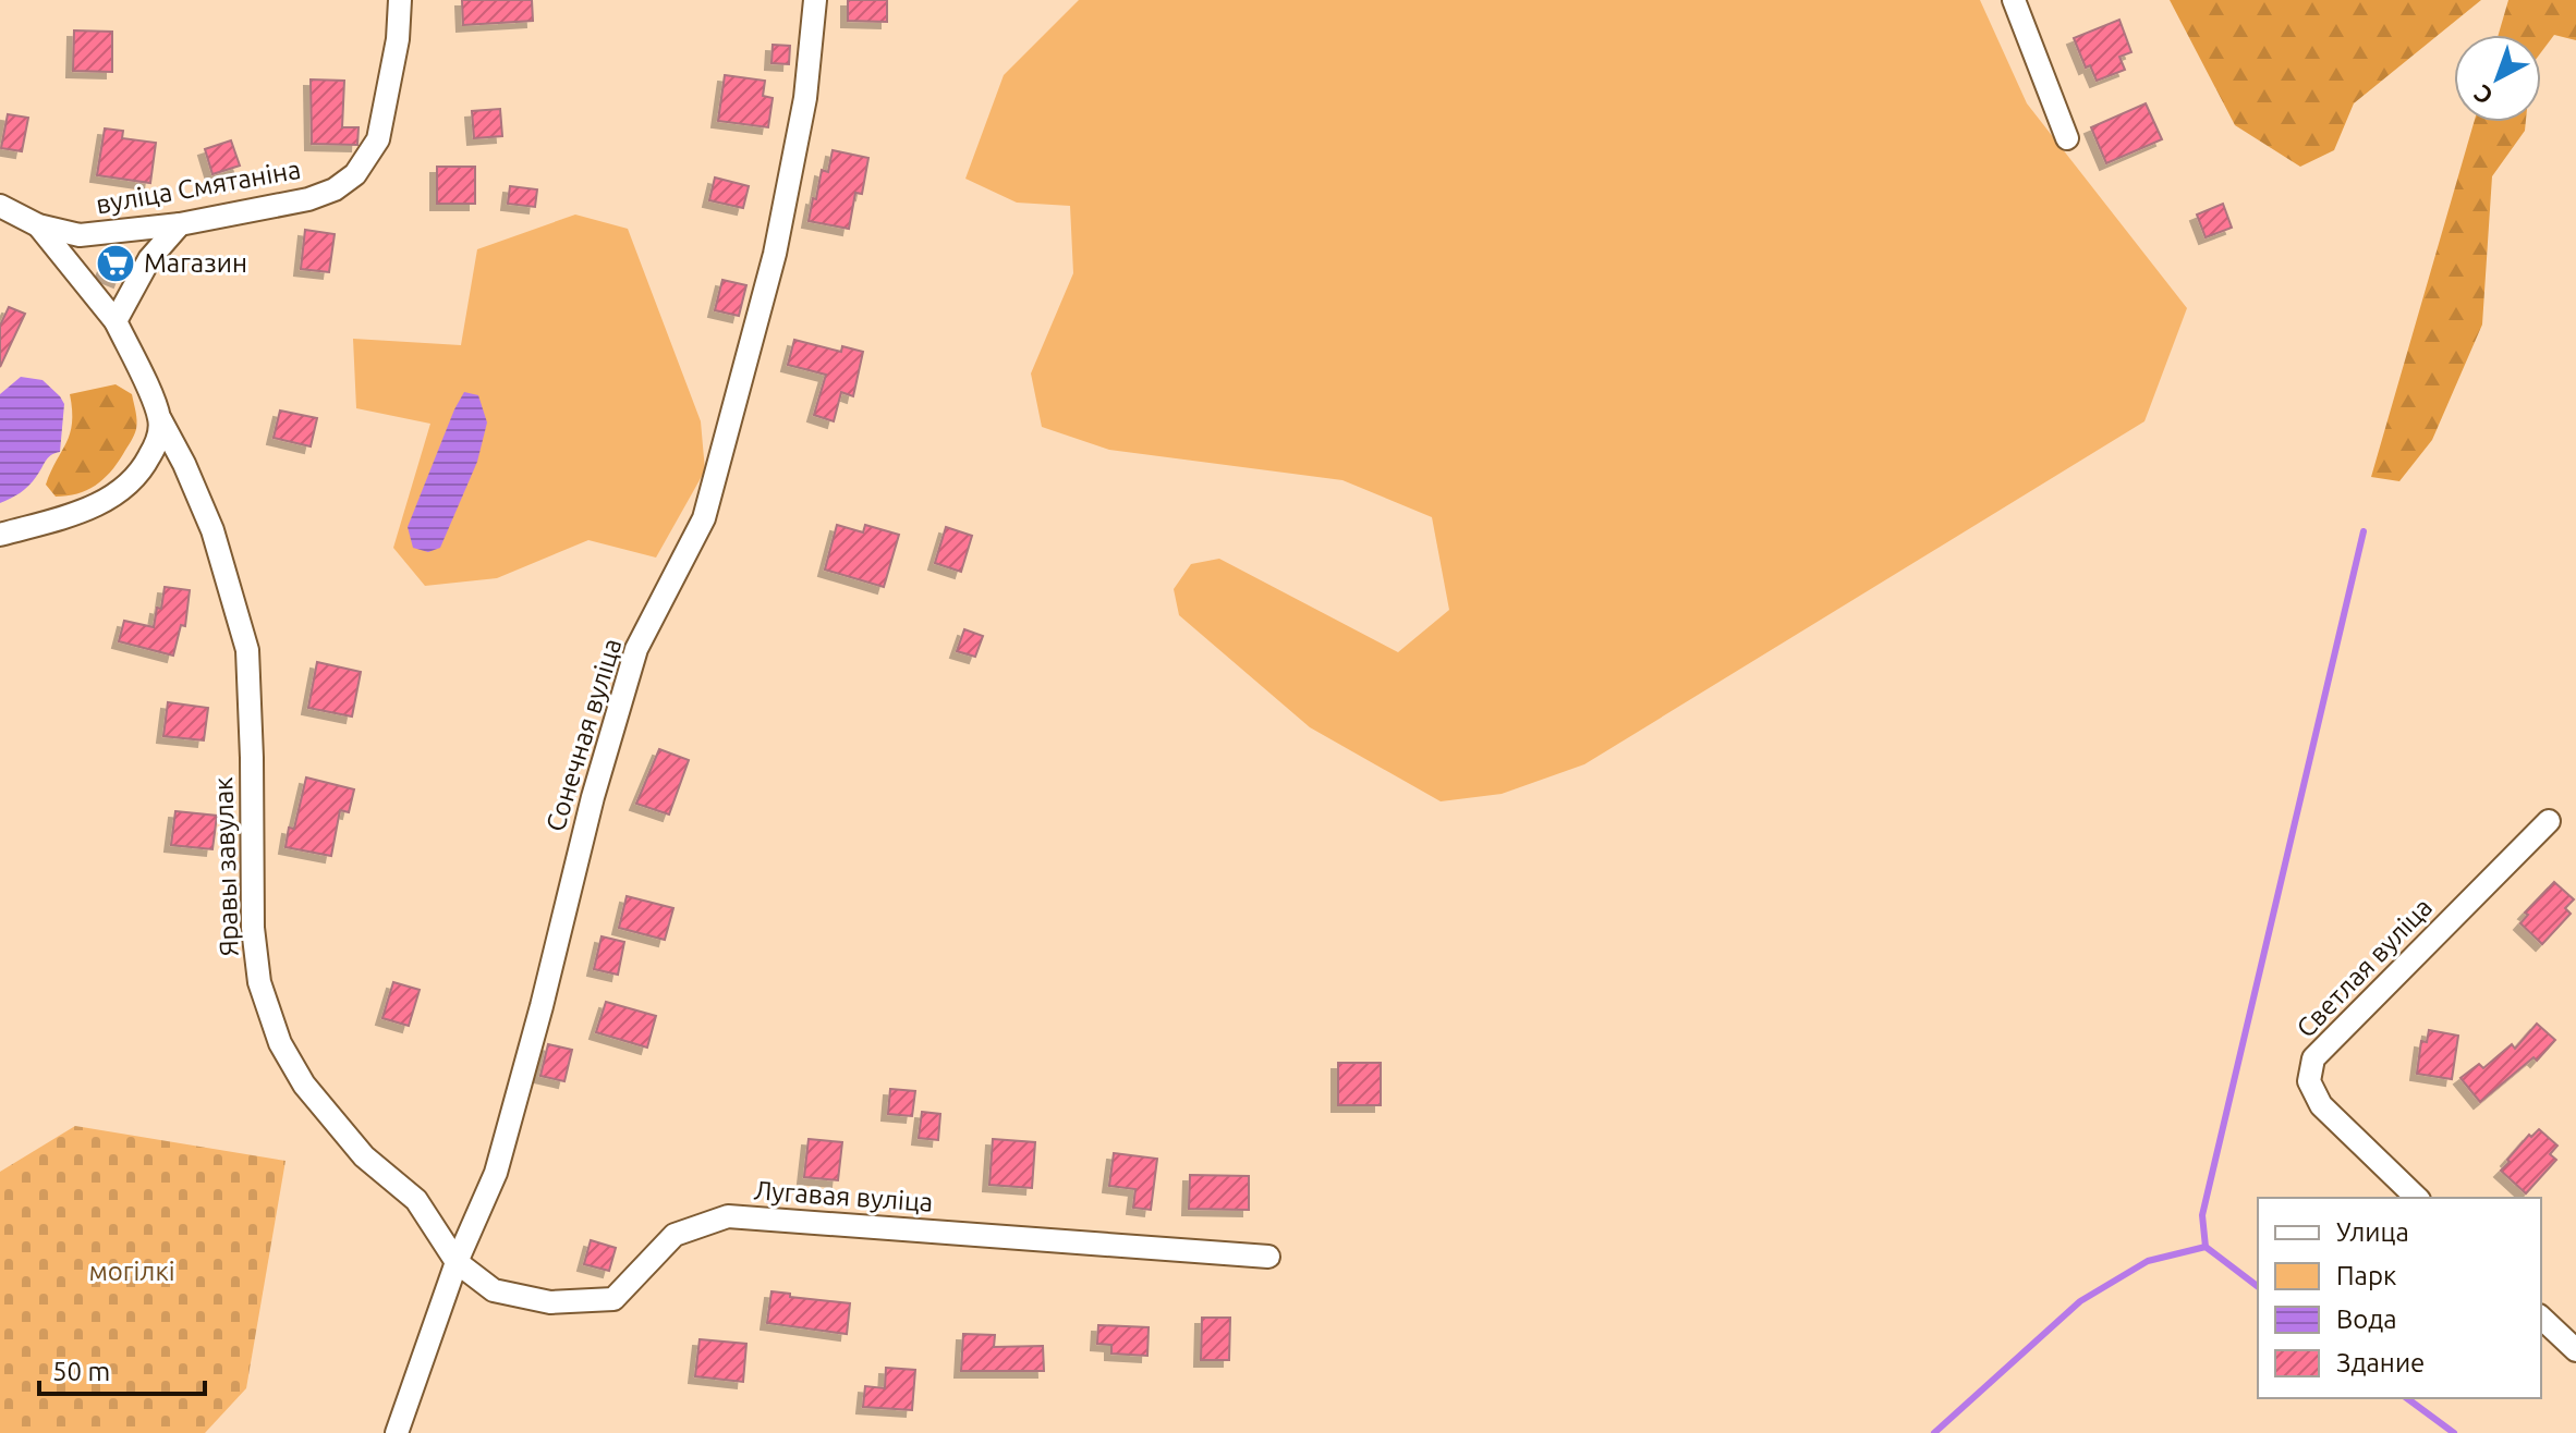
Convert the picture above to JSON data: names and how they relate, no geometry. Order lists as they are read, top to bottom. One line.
{"streets":{"street":["вуліца Смятаніна","Сонечная вуліца","Яравы завулак","Светлая вуліца","Лугавая вуліца"]},"crossings":[["вуліца Смятаніна","Яравы завулак"],["Сонечная вуліца","Яравы завулак"],["Сонечная вуліца","Лугавая вуліца"],["Яравы завулак","Лугавая вуліца"]],"parks":["могілкі"],"places":{"supermarket":["Магазин"]},"legend":["Улица","Парк","Вода","Здание"],"scale_bar":"50 m","north":"bottom left"}
